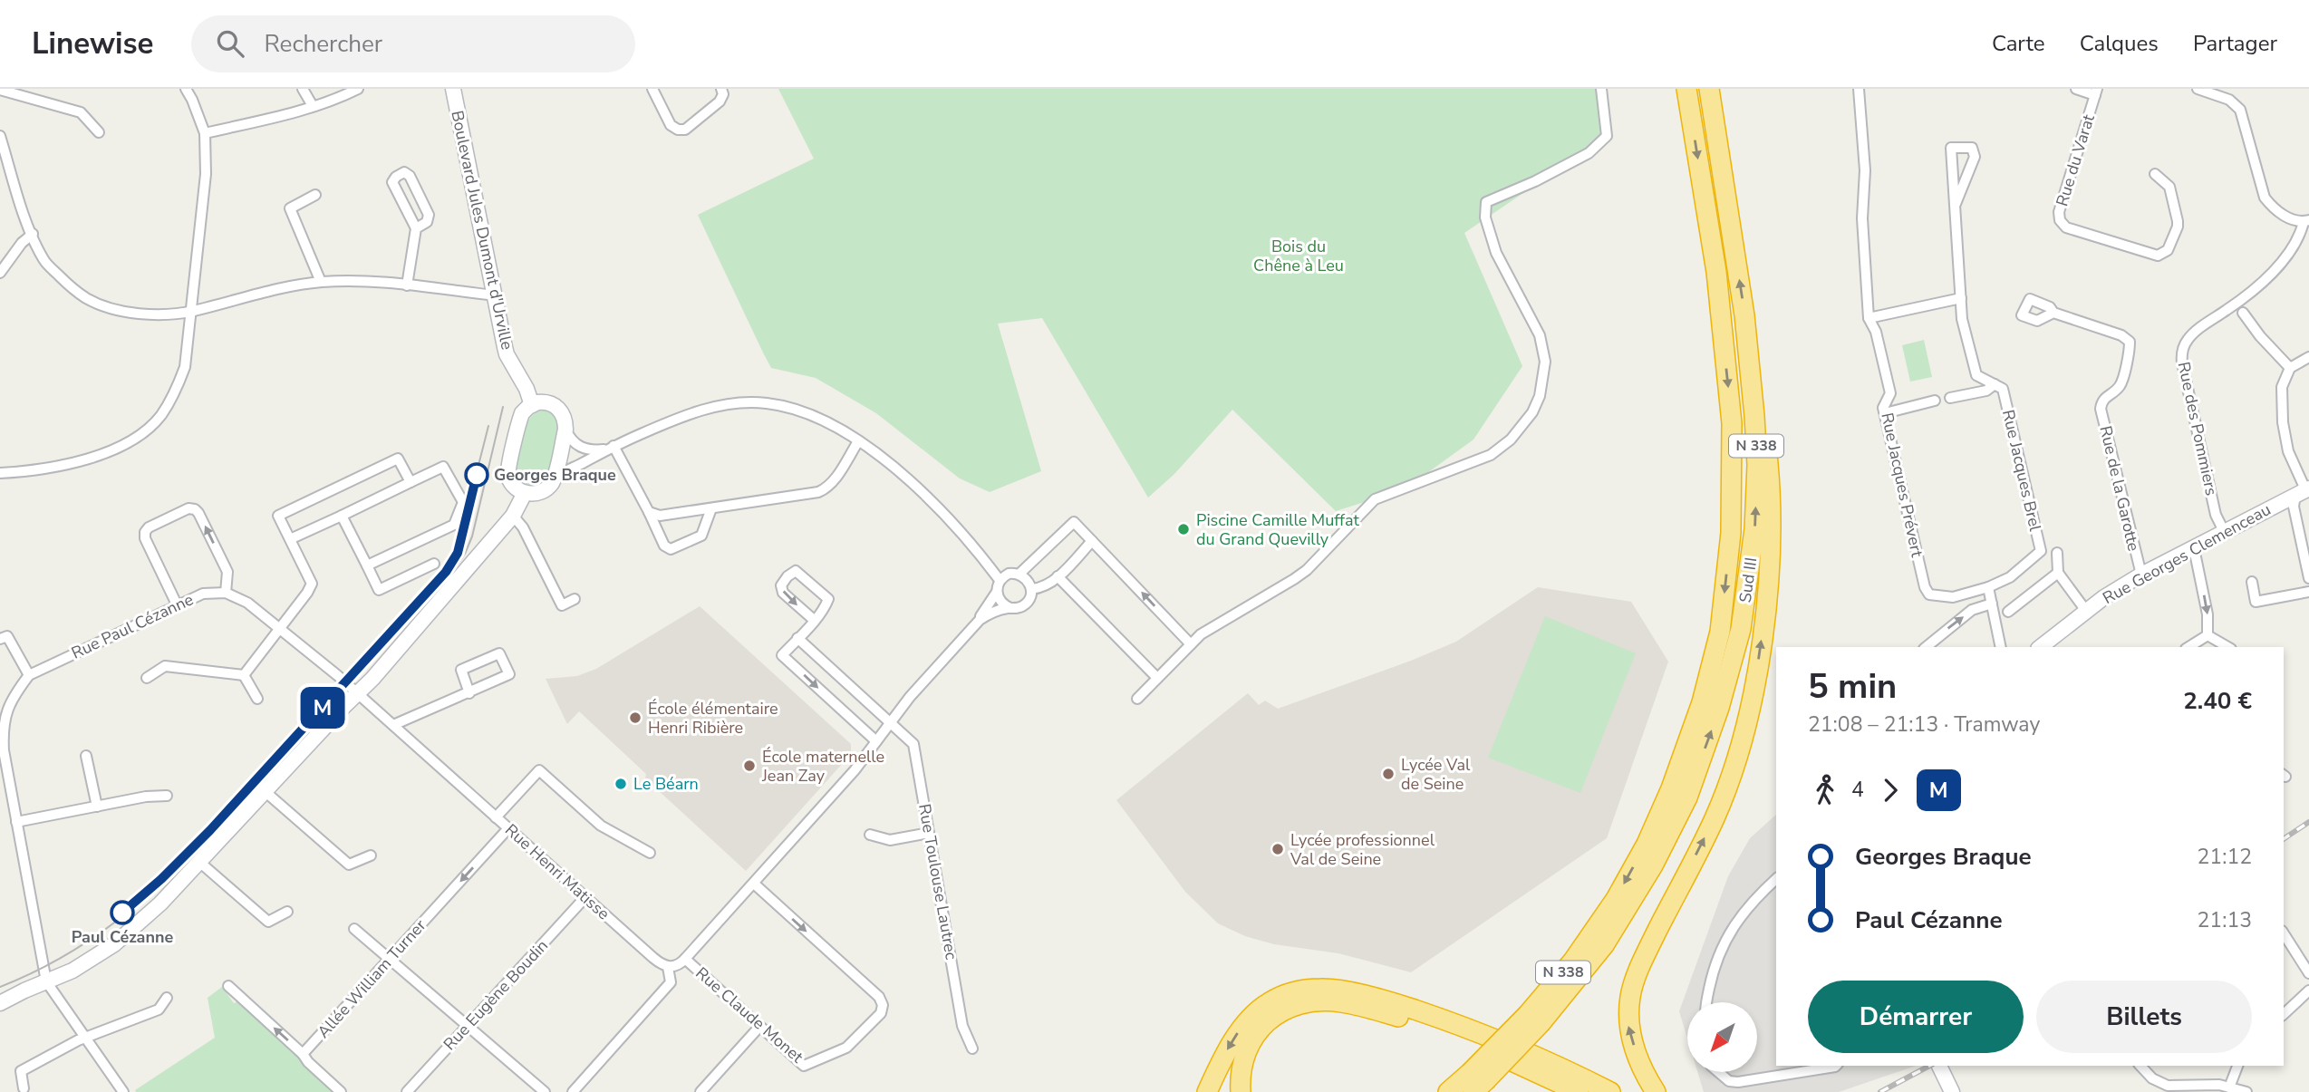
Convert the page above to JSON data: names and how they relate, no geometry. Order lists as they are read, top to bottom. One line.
{"streets":{"highway":["N 338","Sud III"],"street":["Rue du Varat","Boulevard Jules Dumont d'Urville","Rue des Pommiers","Rue Jacques Brel","Rue Jacques Prévert","Rue de la Garotte","Rue Georges Clemenceau","Rue Paul Cézanne","Rue Henri Matisse","Rue Toulouse Lautrec","Allée William Turner","Rue Eugène Boudin","Rue Claude Monet"]},"crossings":[["Rue des Pommiers","Rue Georges Clemenceau"],["N 338","Sud III"],["Rue Jacques Brel","Rue Jacques Prévert"],["Rue de la Garotte","Rue Georges Clemenceau"],["Rue Henri Matisse","Allée William Turner"],["Rue Henri Matisse","Rue Eugène Boudin"]],"one_way":["Allée William Turner"],"parks":["Bois du Chêne à Leu"],"places":["Georges Braque","Piscine Camille Muffat du Grand Quevilly","École élémentaire Henri Ribière","École maternelle Jean Zay","Lycée Val de Seine","Le Béarn","Lycée professionnel Val de Seine","Paul Cézanne"],"lines":["tram line M"],"north":"bottom left","page":{"header":"Linewise","search":"Rechercher","nav":["Carte","Calques","Partager"],"on_map":"M","heading":["5 min","21:08 – 21:13 · Tramway","2.40 €"],"legs":["4","M"],"list":[{"name":"Georges Braque","value":"21:12"},{"name":"Paul Cézanne","value":"21:13"}],"buttons":["Démarrer","Billets"]}}
